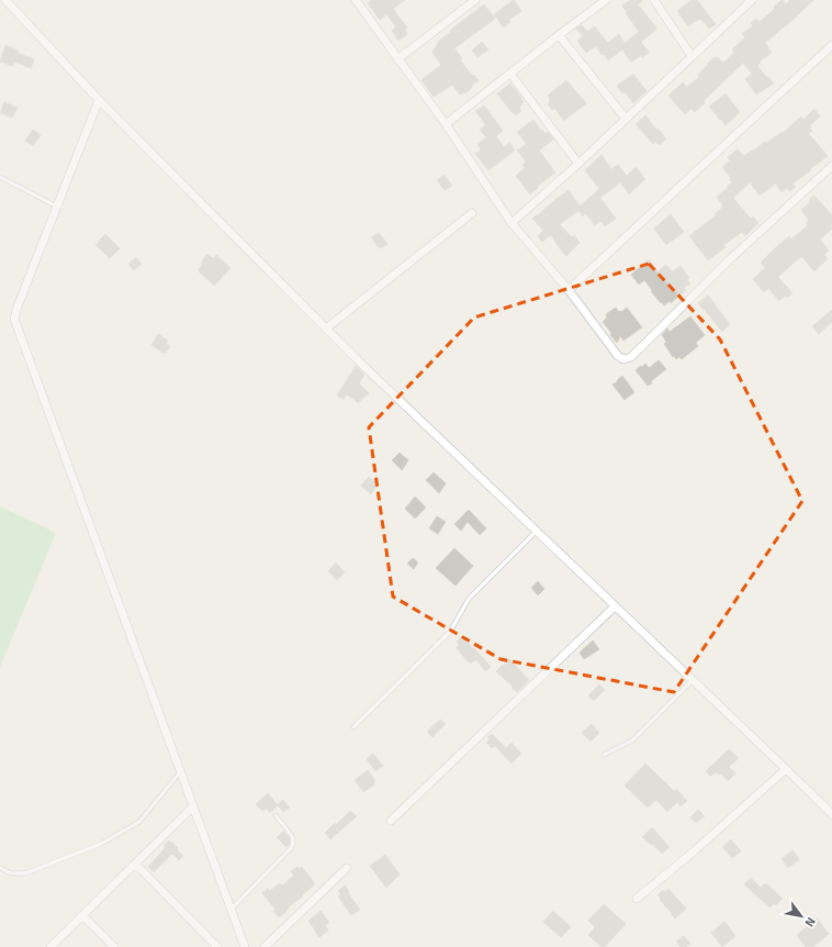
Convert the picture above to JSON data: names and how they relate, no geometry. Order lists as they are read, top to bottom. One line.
{"north":"bottom right"}
